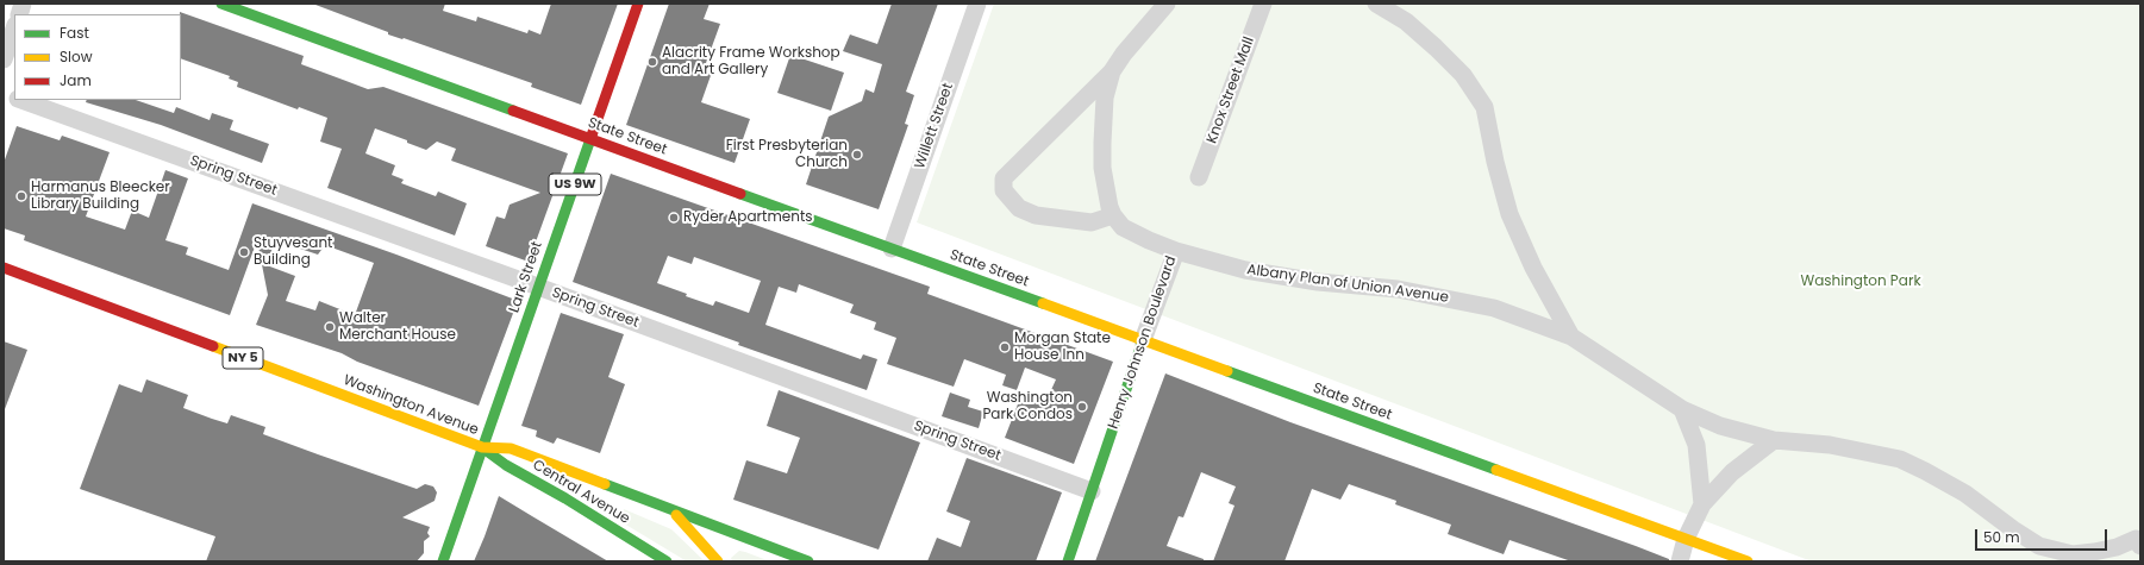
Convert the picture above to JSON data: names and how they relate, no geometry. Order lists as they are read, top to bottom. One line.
{"streets":{"street":["Knox Street Mall","Willett Street","State Street","Spring Street","US 9W","Lark Street","Albany Plan of Union Avenue","Henry Johnson Boulevard","NY 5","Washington Avenue","Central Avenue"]},"crossings":[["Willett Street","State Street"],["State Street","Lark Street"],["State Street","Henry Johnson Boulevard"],["Spring Street","Lark Street"],["Spring Street","Henry Johnson Boulevard"],["Lark Street","Washington Avenue"],["Lark Street","Central Avenue"],["Albany Plan of Union Avenue","Henry Johnson Boulevard"],["NY 5","Washington Avenue"],["Washington Avenue","Central Avenue"]],"parks":["Washington Park"],"places":["Alacrity Frame Workshop and Art Gallery","First Presbyterian Church","Harmanus Bleecker Library Building","Ryder Apartments","Stuyvesant Building","Walter Merchant House","Morgan State House Inn","Washington Park Condos"],"legend":["Fast","Slow","Jam"],"scale_bar":"50 m"}
